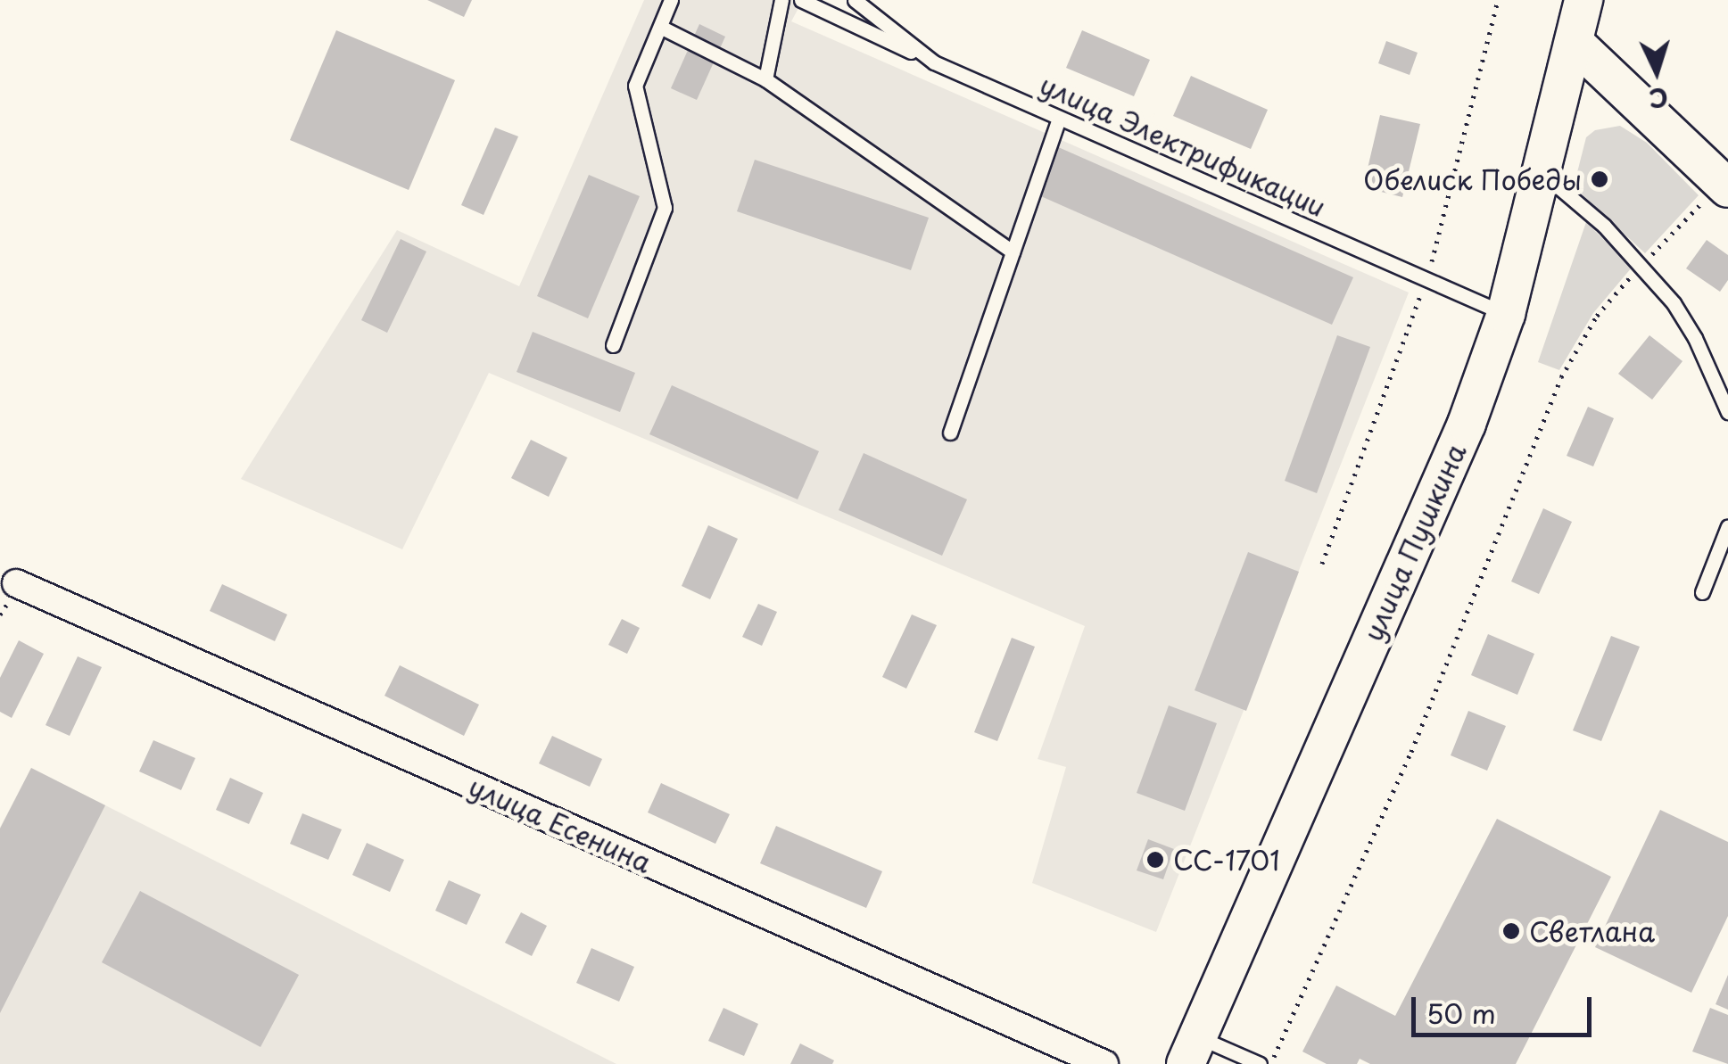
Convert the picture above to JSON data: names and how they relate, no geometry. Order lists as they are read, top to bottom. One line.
{"streets":{"main road":["улица Пушкина"],"street":["улица Есенина"],"lane":["улица Электрификации"]},"crossings":[["улица Электрификации","улица Пушкина"]],"places":["Обелиск Победы","СС-1701","Светлана"],"scale_bar":"50 m","north":"bottom"}
